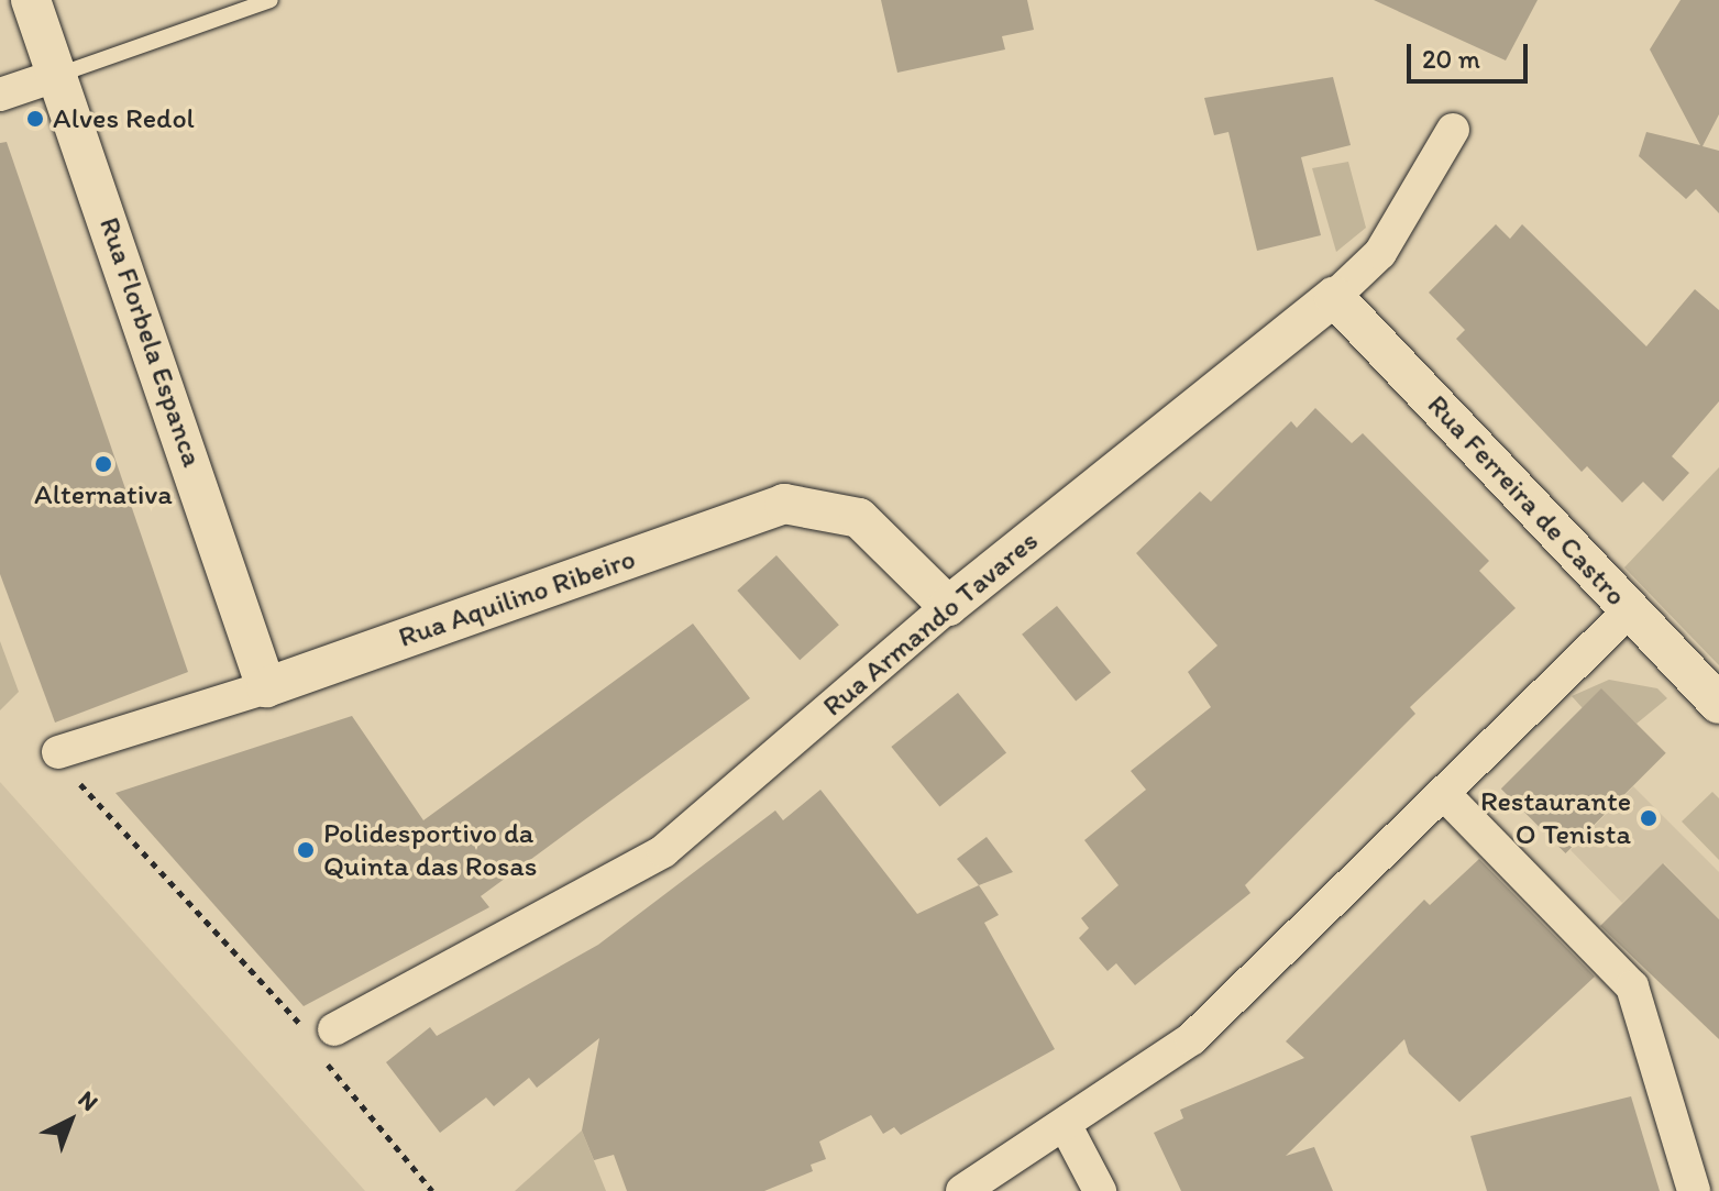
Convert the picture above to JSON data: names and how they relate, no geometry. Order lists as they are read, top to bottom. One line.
{"streets":{"street":["Rua Florbela Espanca","Rua Ferreira de Castro","Rua Aquilino Ribeiro","Rua Armando Tavares"]},"crossings":[["Rua Florbela Espanca","Rua Aquilino Ribeiro"],["Rua Ferreira de Castro","Rua Armando Tavares"],["Rua Aquilino Ribeiro","Rua Armando Tavares"]],"places":["Alves Redol","Alternativa","Restaurante O Tenista","Polidesportivo da Quinta das Rosas"],"scale_bar":"20 m","north":"top right"}
